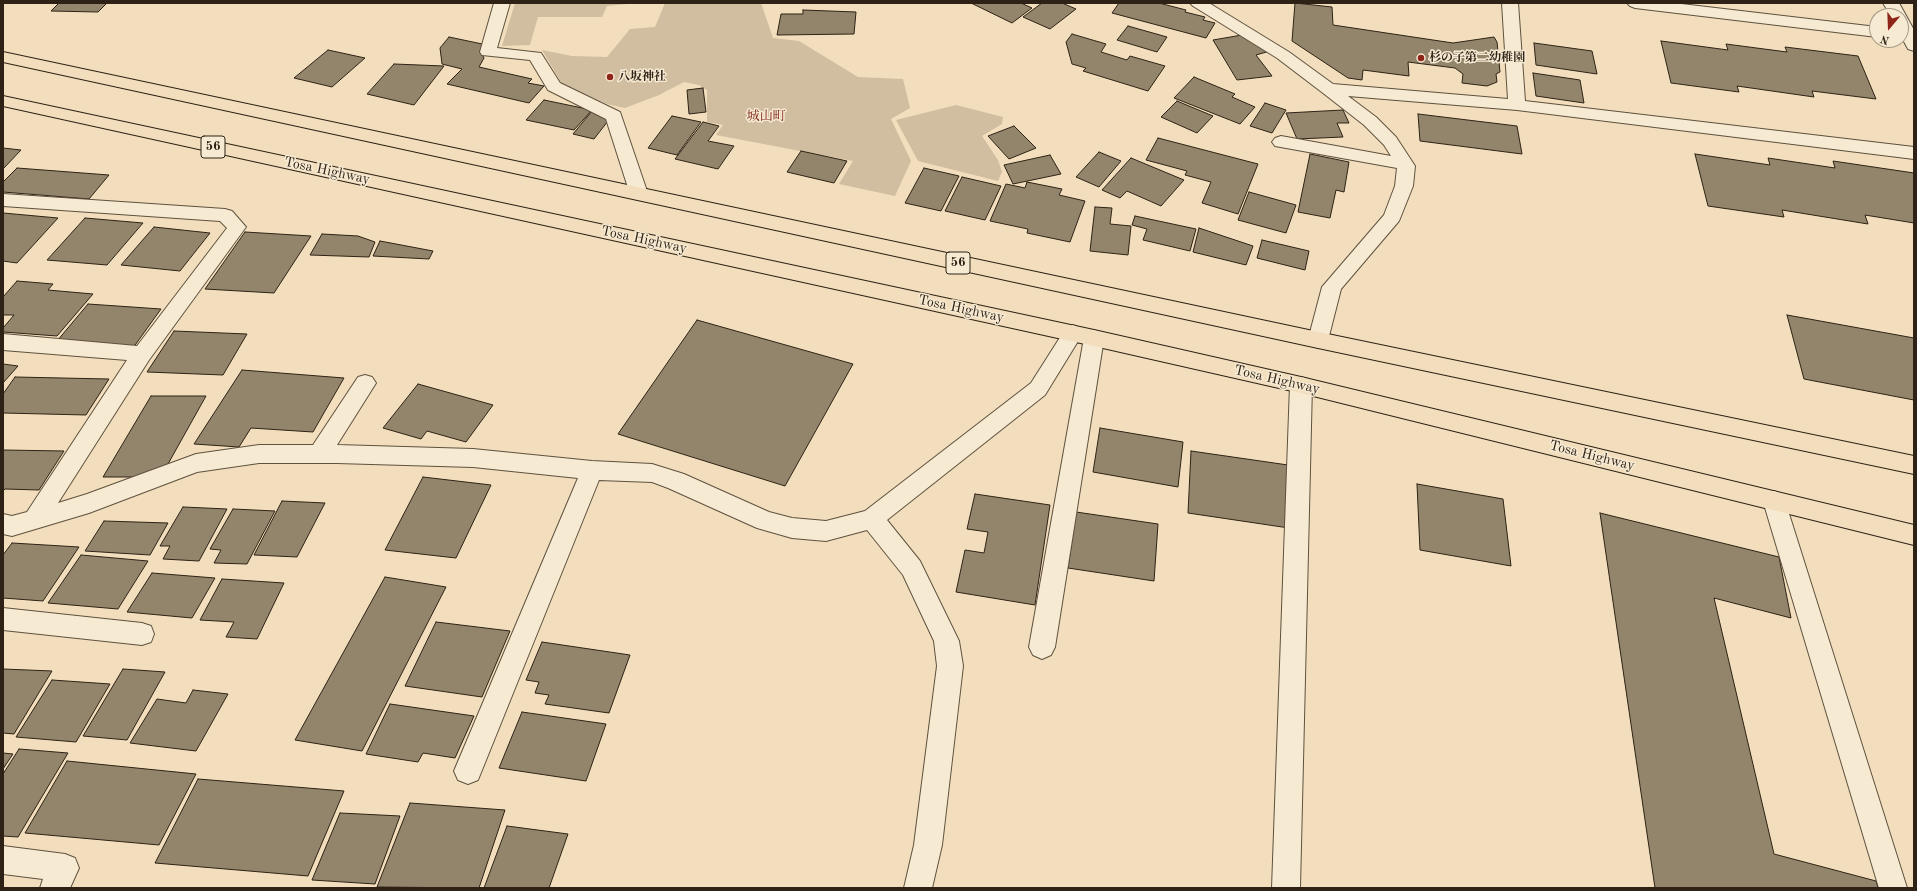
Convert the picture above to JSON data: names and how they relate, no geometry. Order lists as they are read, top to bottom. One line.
{"streets":{"highway":["56","Tosa Highway"]},"districts":["城山町"],"places":["杉の子第二幼稚園","八坂神社"],"north":"bottom"}
